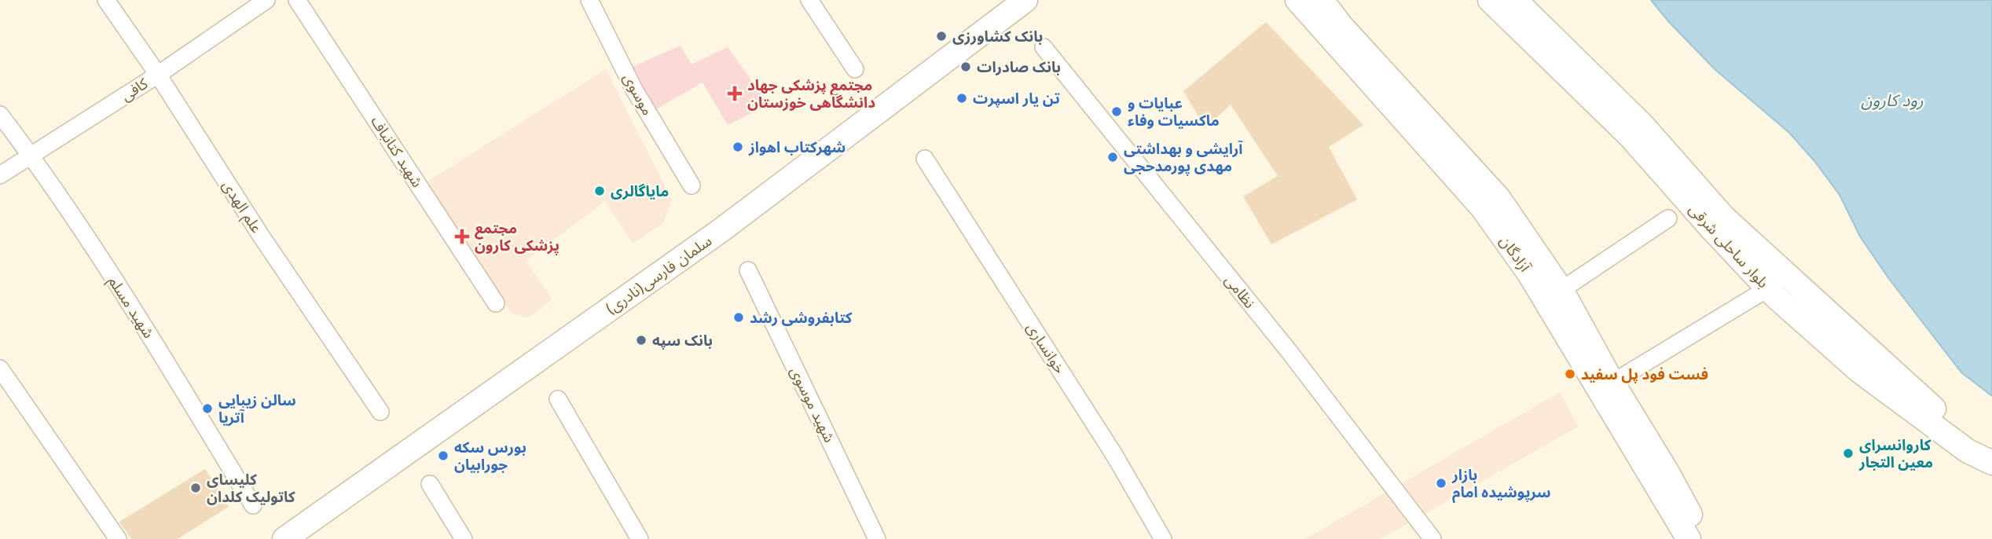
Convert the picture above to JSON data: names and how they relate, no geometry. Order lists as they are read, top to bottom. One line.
{"streets":{"main road":["بلوار ساحلی شرقی","آزادگان","سلمان فارسی(نادری)"],"street":["کافی","موسوی","شهید کتانباف","علم الهدی","نظامی","شهید مسلم","خوانساری","شهید موسوی"]},"crossings":[["کافی","علم الهدی"],["کافی","شهید مسلم"]],"water":["رود کارون"],"places":{"other":["بانک کشاورزی","بانک صادرات","تن یار اسپرت","عبایات و ماکسیات وفاء","شهرکتاب اهواز","آرایشی و بهداشتی مهدی پورمدحجی","مایاگالری","کتابفروشی رشد","بانک سپه","فست فود پل سفید","سالن زیبایی آتریا","کاروانسرای معین التجار","بورس سکه جورابیان","بازار سرپوشیده امام","کلیسای کاتولیک کلدان"],"health":["مجتمع پزشکی جهاد دانشگاهی خوزستان","مجتمع پزشکی کارون"]}}
